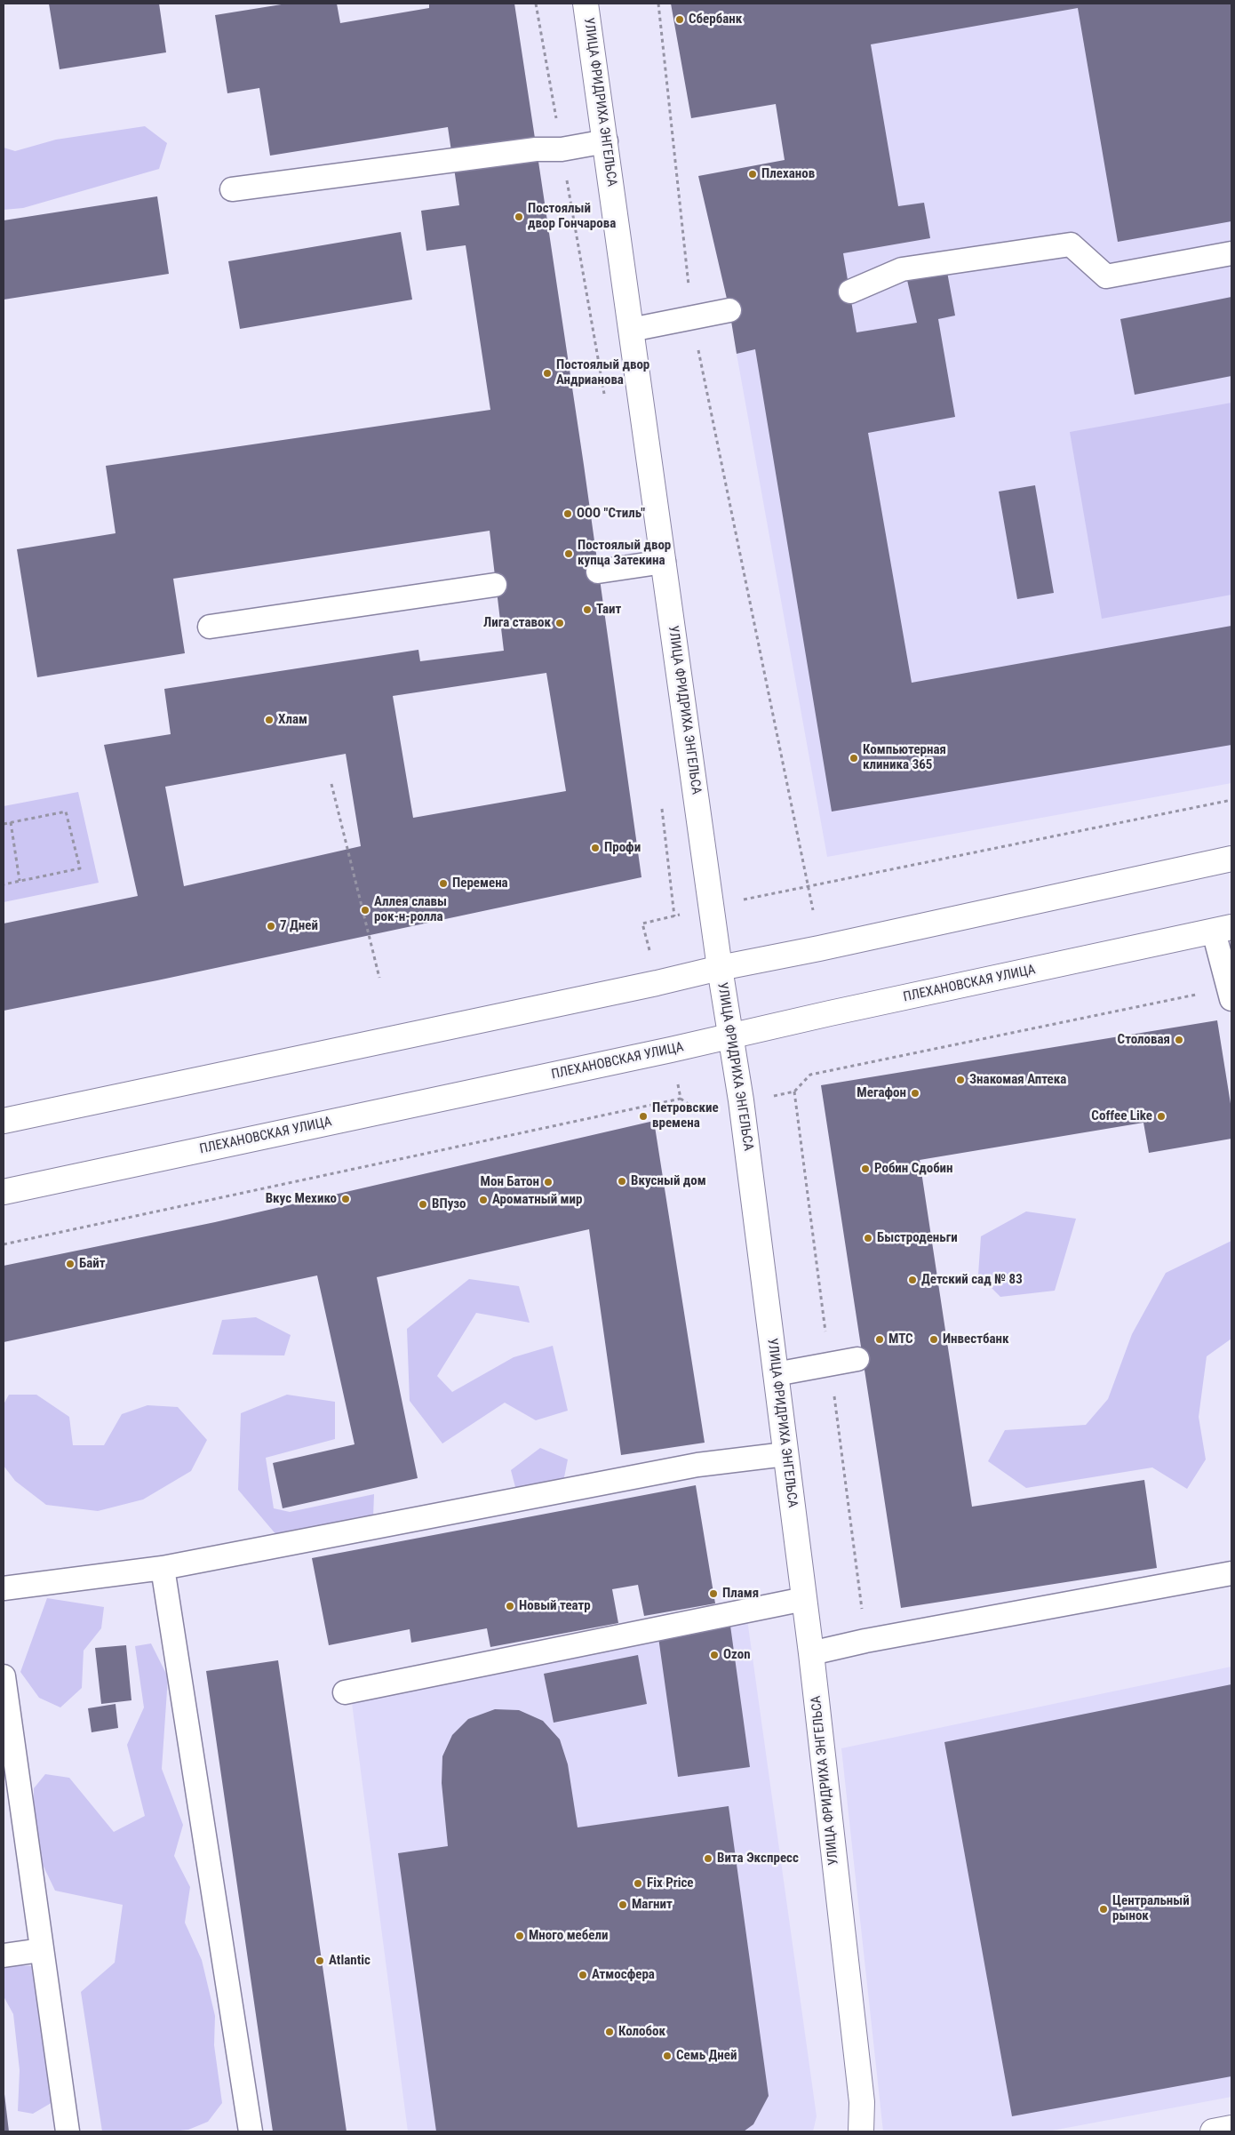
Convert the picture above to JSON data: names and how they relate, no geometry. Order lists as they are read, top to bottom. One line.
{"streets":{"main road":["УЛИЦА ФРИДРИХА ЭНГЕЛЬСА","ПЛЕХАНОВСКАЯ УЛИЦА"]},"crossings":[["УЛИЦА ФРИДРИХА ЭНГЕЛЬСА","ПЛЕХАНОВСКАЯ УЛИЦА"]],"places":["Сбербанк","Плеханов","Постоялый двор Гончарова","Постоялый двор Андрианова","ООО \"Стиль\"","Постоялый двор купца Затекина","Таит","Лига ставок","Хлам","Компьютерная клиника 365","Профи","Перемена","Аллея славы рок-н-ролла","7 Дней","Столовая","Знакомая Аптека","Мегафон","Петровские времена","Coffee Like","Робин Сдобин","Вкусный дом","Мон Батон","Вкус Мехико","Ароматный мир","ВПузо","Быстроденьги","Байт","Детский сад № 83","МТС","Инвестбанк","Пламя","Новый театр","Ozon","Вита Экспресс","Fix Price","Магнит","Центральный рынок","Много мебели","Atlantic","Атмосфера","Колобок","Семь Дней"]}
